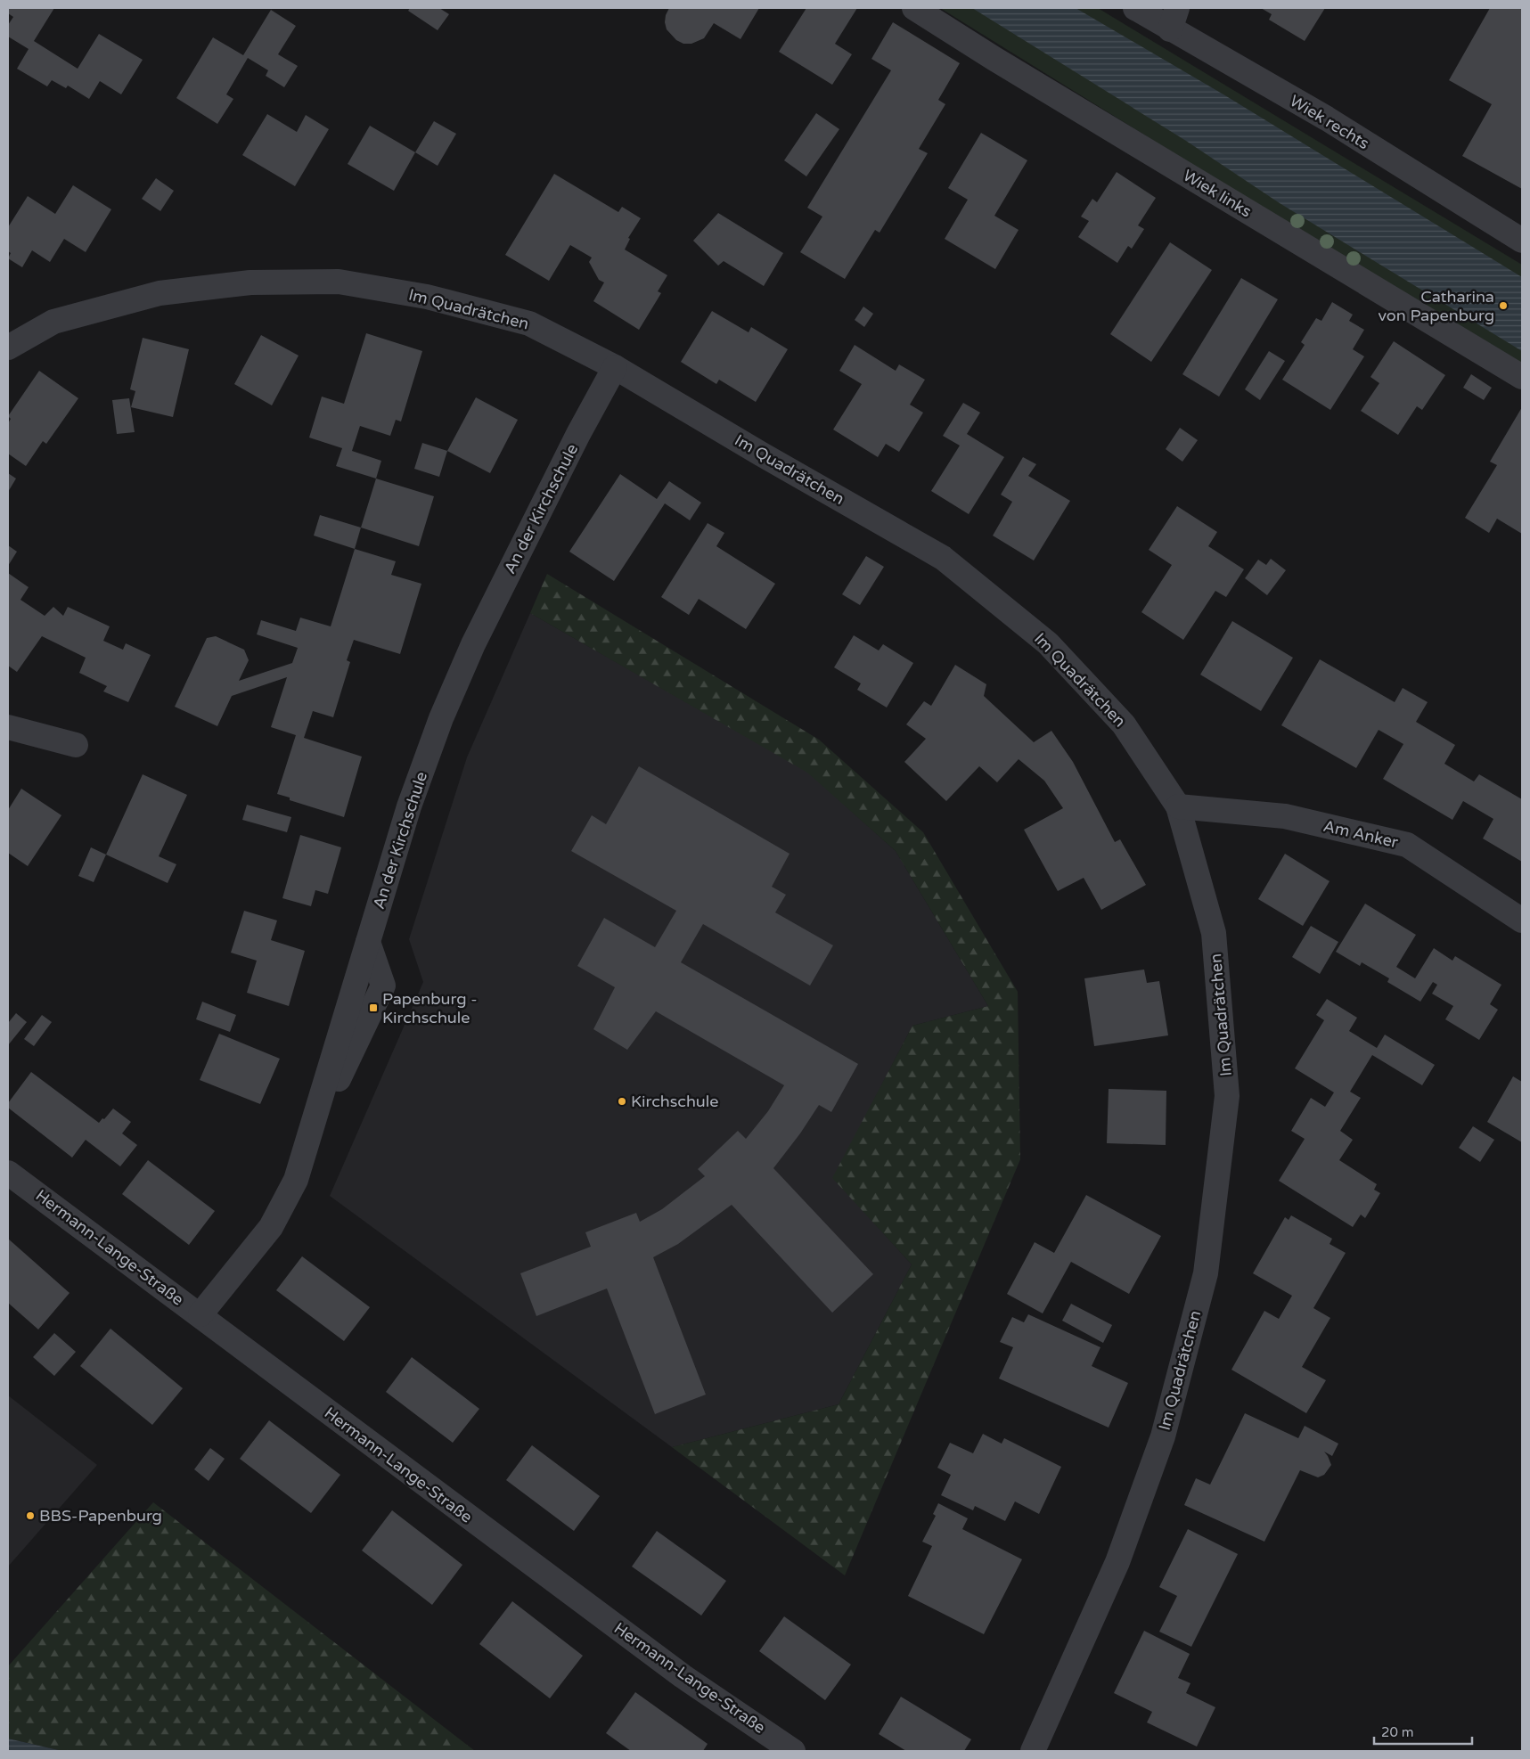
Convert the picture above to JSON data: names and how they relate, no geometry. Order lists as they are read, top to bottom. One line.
{"streets":{"street":["Wiek rechts","Wiek links","Im Quadrätchen","An der Kirchschule","Am Anker","Hermann-Lange-Straße"]},"crossings":[["Im Quadrätchen","An der Kirchschule"],["Im Quadrätchen","Am Anker"],["An der Kirchschule","Hermann-Lange-Straße"]],"places":{"other":["Catharina von Papenburg","Kirchschule","BBS-Papenburg"],"transit":["Papenburg - Kirchschule"]},"scale_bar":"20 m"}
